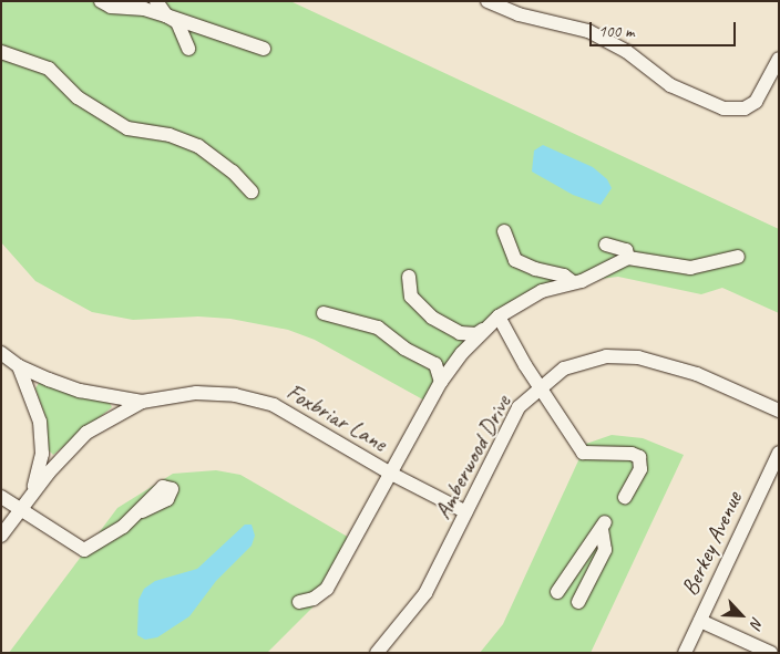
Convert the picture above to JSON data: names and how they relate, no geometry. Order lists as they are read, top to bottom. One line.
{"streets":{"street":["Foxbriar Lane","Amberwood Drive","Berkey Avenue"]},"crossings":[["Foxbriar Lane","Amberwood Drive"]],"scale_bar":"100 m","north":"bottom right"}
